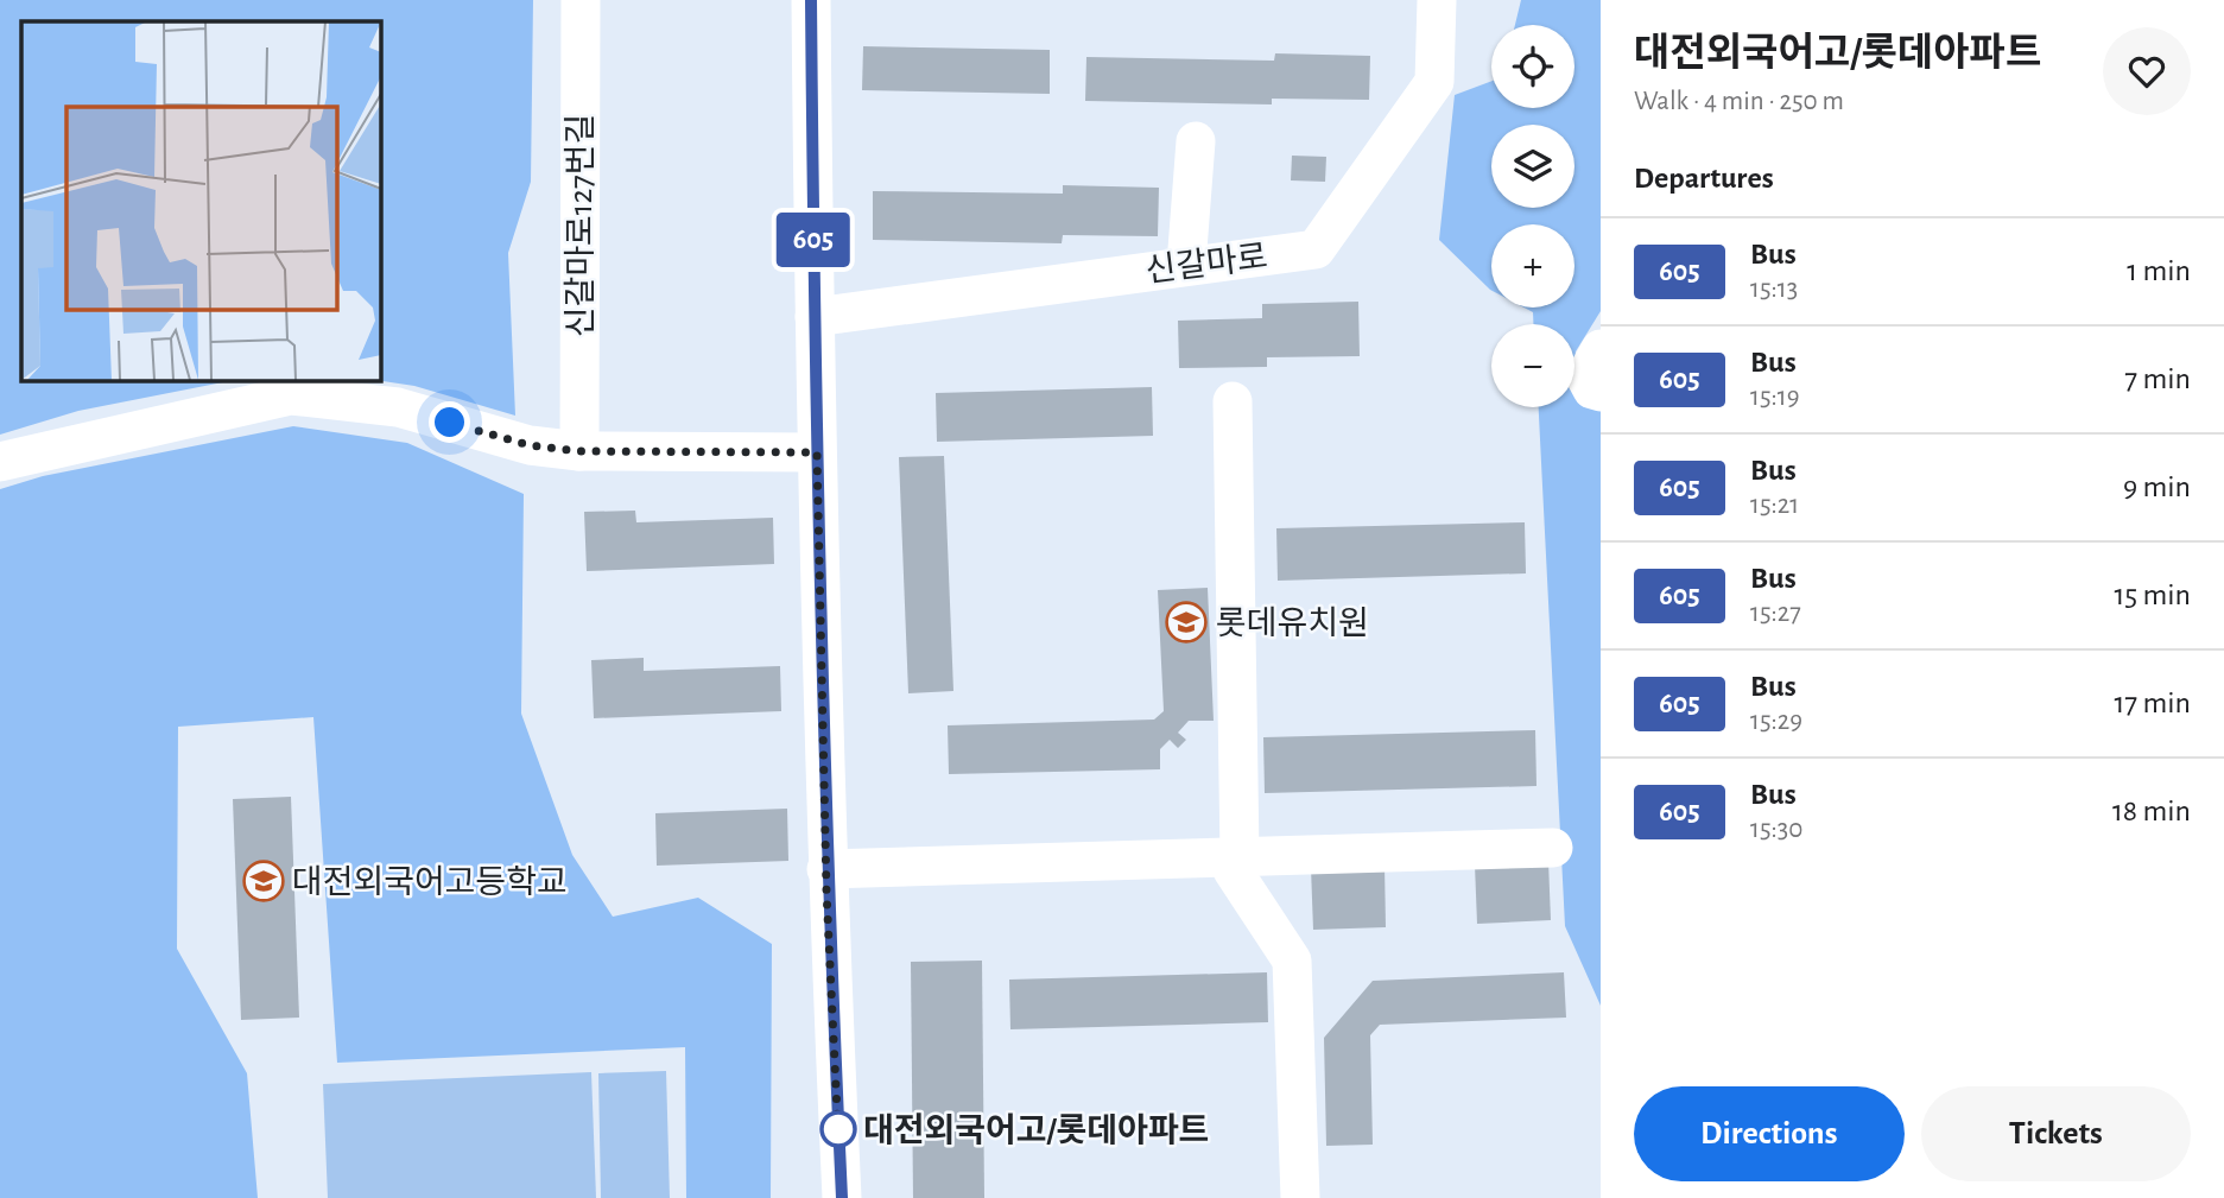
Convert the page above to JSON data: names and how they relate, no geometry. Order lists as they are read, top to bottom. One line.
{"streets":{"street":["신갈마로127번길","신갈마로"]},"places":{"school or university":["롯데유치원","대전외국어고등학교"],"other":["대전외국어고/롯데아파트"]},"lines":["bus line 605"],"page":{"on_map":"605","heading":[["대전외국어고/롯데아파트","Walk · 4 min · 250 m"],"Departures"],"map_buttons":["+","−"],"list":[{"mark":"605","name":"Bus","note":"15:13","value":"1 min"},{"mark":"605","name":"Bus","note":"15:19","value":"7 min"},{"mark":"605","name":"Bus","note":"15:21","value":"9 min"},{"mark":"605","name":"Bus","note":"15:27","value":"15 min"},{"mark":"605","name":"Bus","note":"15:29","value":"17 min"},{"mark":"605","name":"Bus","note":"15:30","value":"18 min"}],"buttons":["Directions","Tickets"]}}
